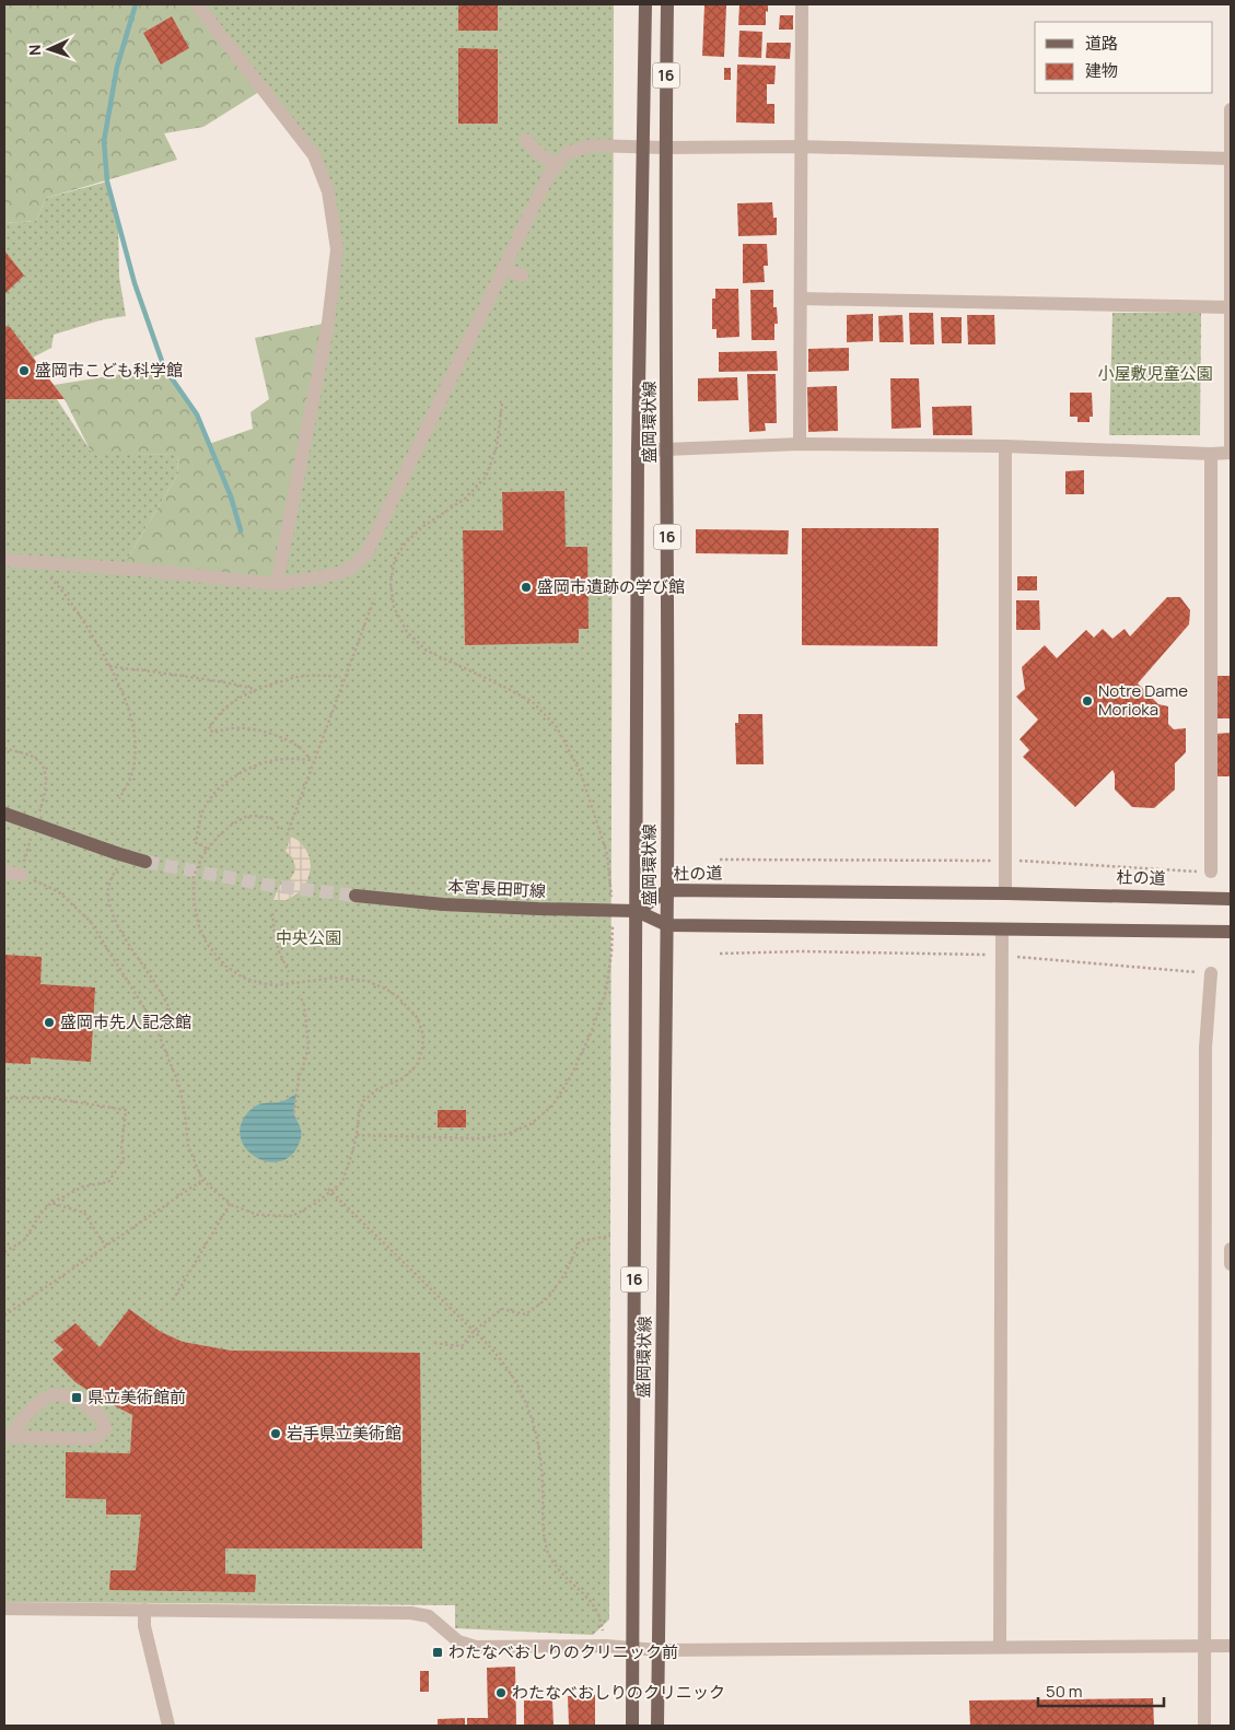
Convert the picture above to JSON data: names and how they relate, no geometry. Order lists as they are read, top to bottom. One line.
{"streets":{"main road":["16","盛岡環状線","杜の道","本宮長田町線"]},"crossings":[["盛岡環状線","杜の道"],["盛岡環状線","本宮長田町線"],["杜の道","本宮長田町線"]],"parks":["小屋敷児童公園","中央公園"],"places":{"other":["盛岡市こども科学館","盛岡市遺跡の学び館","Notre Dame Morioka","盛岡市先人記念館","岩手県立美術館","わたなべおしりのクリニック"],"transit":["県立美術館前","わたなべおしりのクリニック前"]},"legend":["道路","建物"],"scale_bar":"50 m","north":"left"}
